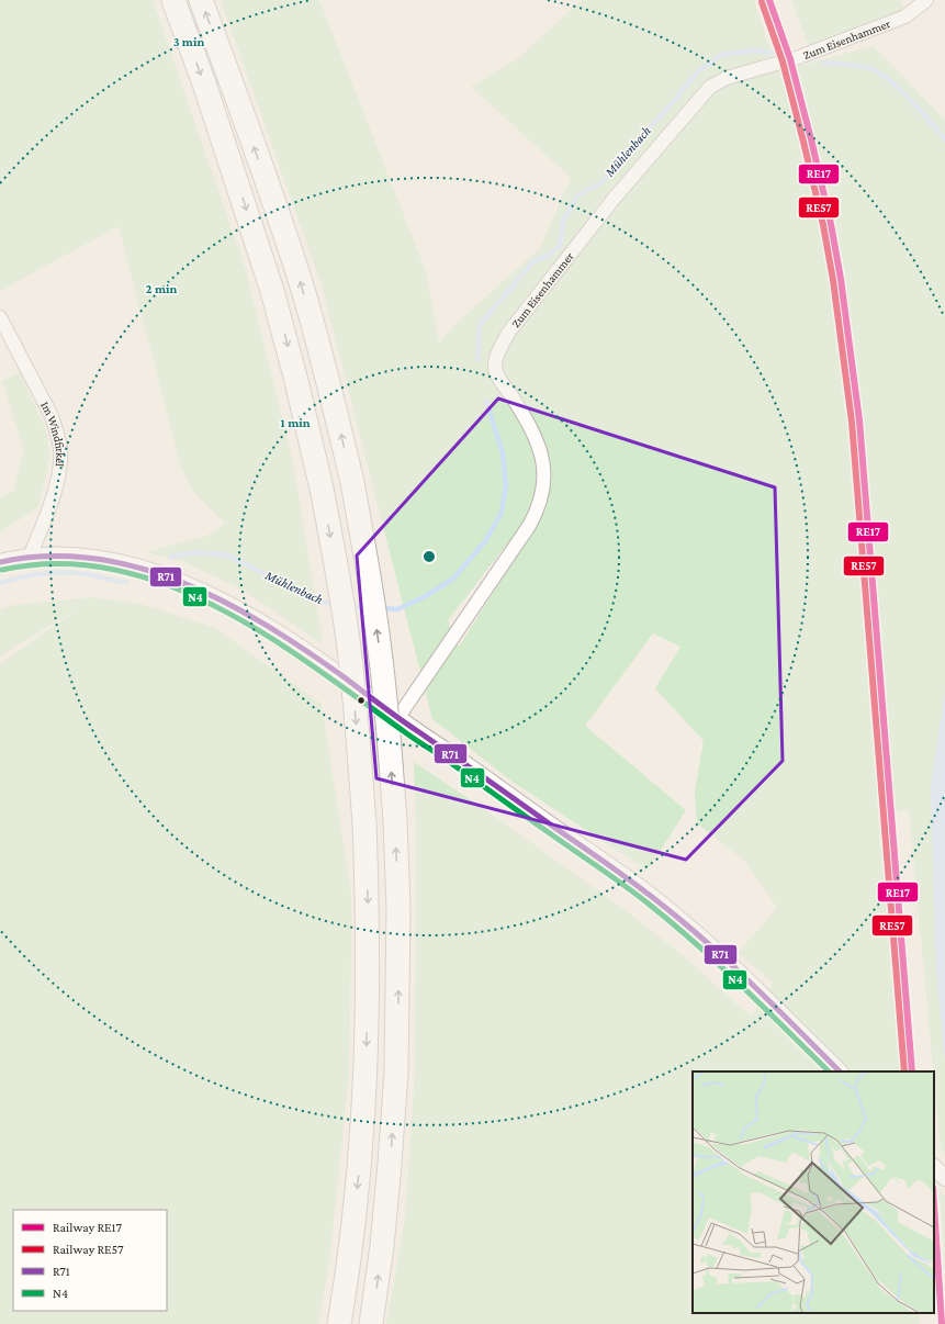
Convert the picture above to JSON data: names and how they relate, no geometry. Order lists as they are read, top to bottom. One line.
{"streets":{"street":["Zum Eisenhammer","Im Windfirkel"]},"water":["Mühlenbach"],"lines":["rail line RE17","rail line RE57","transit line R71","transit line N4"],"legend":["Railway RE17","Railway RE57","R71","N4"],"rings":["3 min","2 min","1 min"]}
